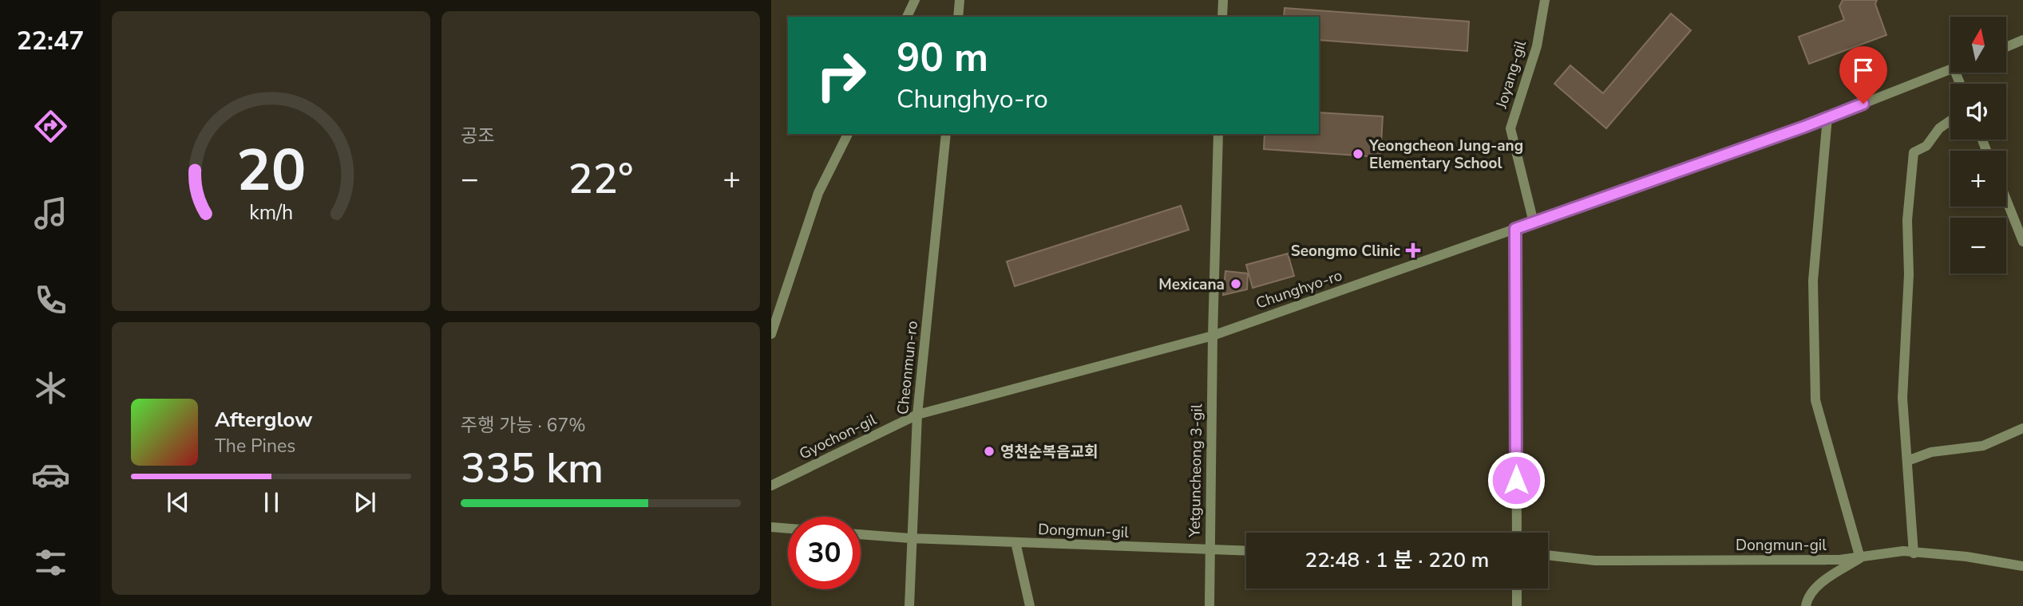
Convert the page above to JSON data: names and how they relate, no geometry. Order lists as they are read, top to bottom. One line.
{"streets":{"street":["Joyang-gil","Chunghyo-ro","Cheonmun-ro","Gyochon-gil","Yetguncheong 3-gil","Dongmun-gil"]},"crossings":[["Joyang-gil","Chunghyo-ro"],["Chunghyo-ro","Cheonmun-ro"],["Chunghyo-ro","Gyochon-gil"],["Chunghyo-ro","Yetguncheong 3-gil"],["Cheonmun-ro","Gyochon-gil"],["Cheonmun-ro","Dongmun-gil"],["Yetguncheong 3-gil","Dongmun-gil"]],"places":{"other":["Yeongcheon Jung-ang Elementary School","Mexicana","영천순복음교회"],"health":["Seongmo Clinic"]},"north":"top","page":{"tabs":"22:47","tile":["공조",["주행 가능 · 67%","335 km"]],"map_buttons":["+","−"],"turn":["90 m","Chunghyo-ro"],"heat":["−","22°","+"],"song":["Afterglow","The Pines"],"limit":"30","trip":"22:48 · 1 분 · 220 m","gauge":["20","km/h"]}}
